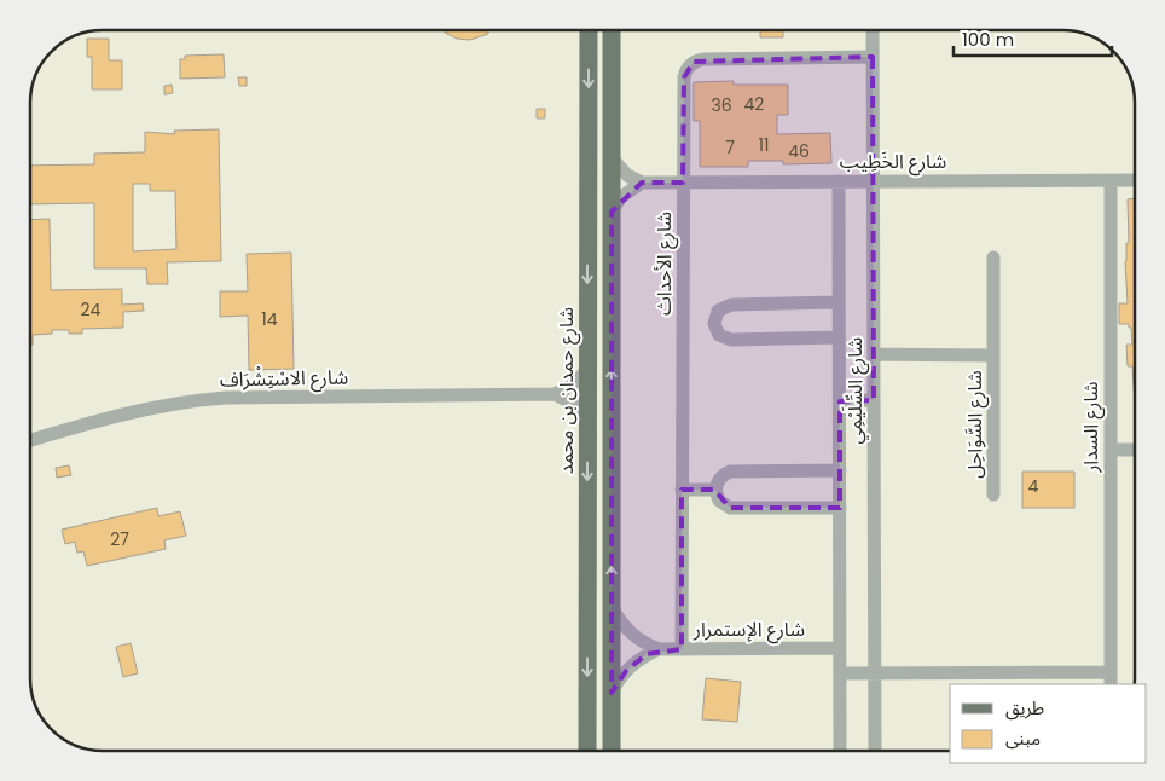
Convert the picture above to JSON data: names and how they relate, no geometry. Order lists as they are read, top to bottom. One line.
{"streets":{"main road":["شارع حمدان بن محمد"],"street":["شارع الخَطِيب","شارع الأحداث","شارع الاسْتِشْرَاف","شارع السِّلَيْمِي","شارع السَّوَاحِل","شارع السدار","شارع الإستمرار"]},"crossings":[["شارع الخَطِيب","شارع الأحداث"],["شارع الخَطِيب","شارع السِّلَيْمِي"],["شارع الخَطِيب","شارع السدار"],["شارع الأحداث","شارع السِّلَيْمِي"],["شارع الأحداث","شارع الإستمرار"],["شارع السِّلَيْمِي","شارع السَّوَاحِل"],["شارع السِّلَيْمِي","شارع السدار"],["شارع السِّلَيْمِي","شارع الإستمرار"]],"house_numbers":["42","36","11","7","46","24","14","4","27"],"legend":["طريق","مبنى"],"scale_bar":"100 m"}
